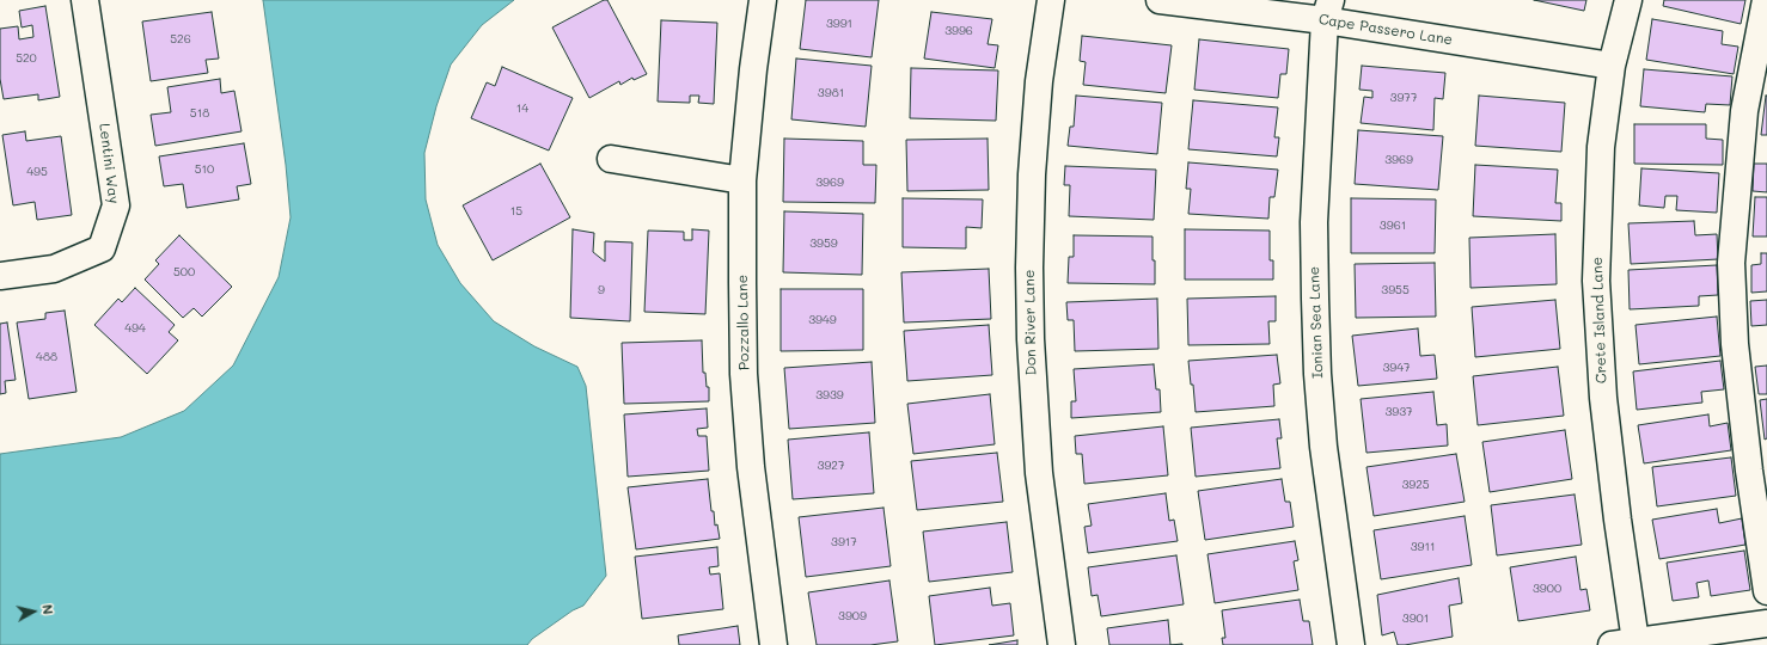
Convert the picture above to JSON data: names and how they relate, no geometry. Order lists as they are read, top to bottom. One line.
{"streets":{"street":["Cape Passero Lane","Lentini Way","Crete Island Lane","Pozzallo Lane","Don River Lane","Ionian Sea Lane"]},"crossings":[["Cape Passero Lane","Crete Island Lane"],["Cape Passero Lane","Ionian Sea Lane"]],"house_numbers":["3991","3996","526","520","3981","3977","14","518","3969","510","495","3969","15","3961","3959","500","9","3955","3949","494","488","3947","3939","3937","3927","3925","3917","3911","3900","3909","3901"],"north":"right"}
